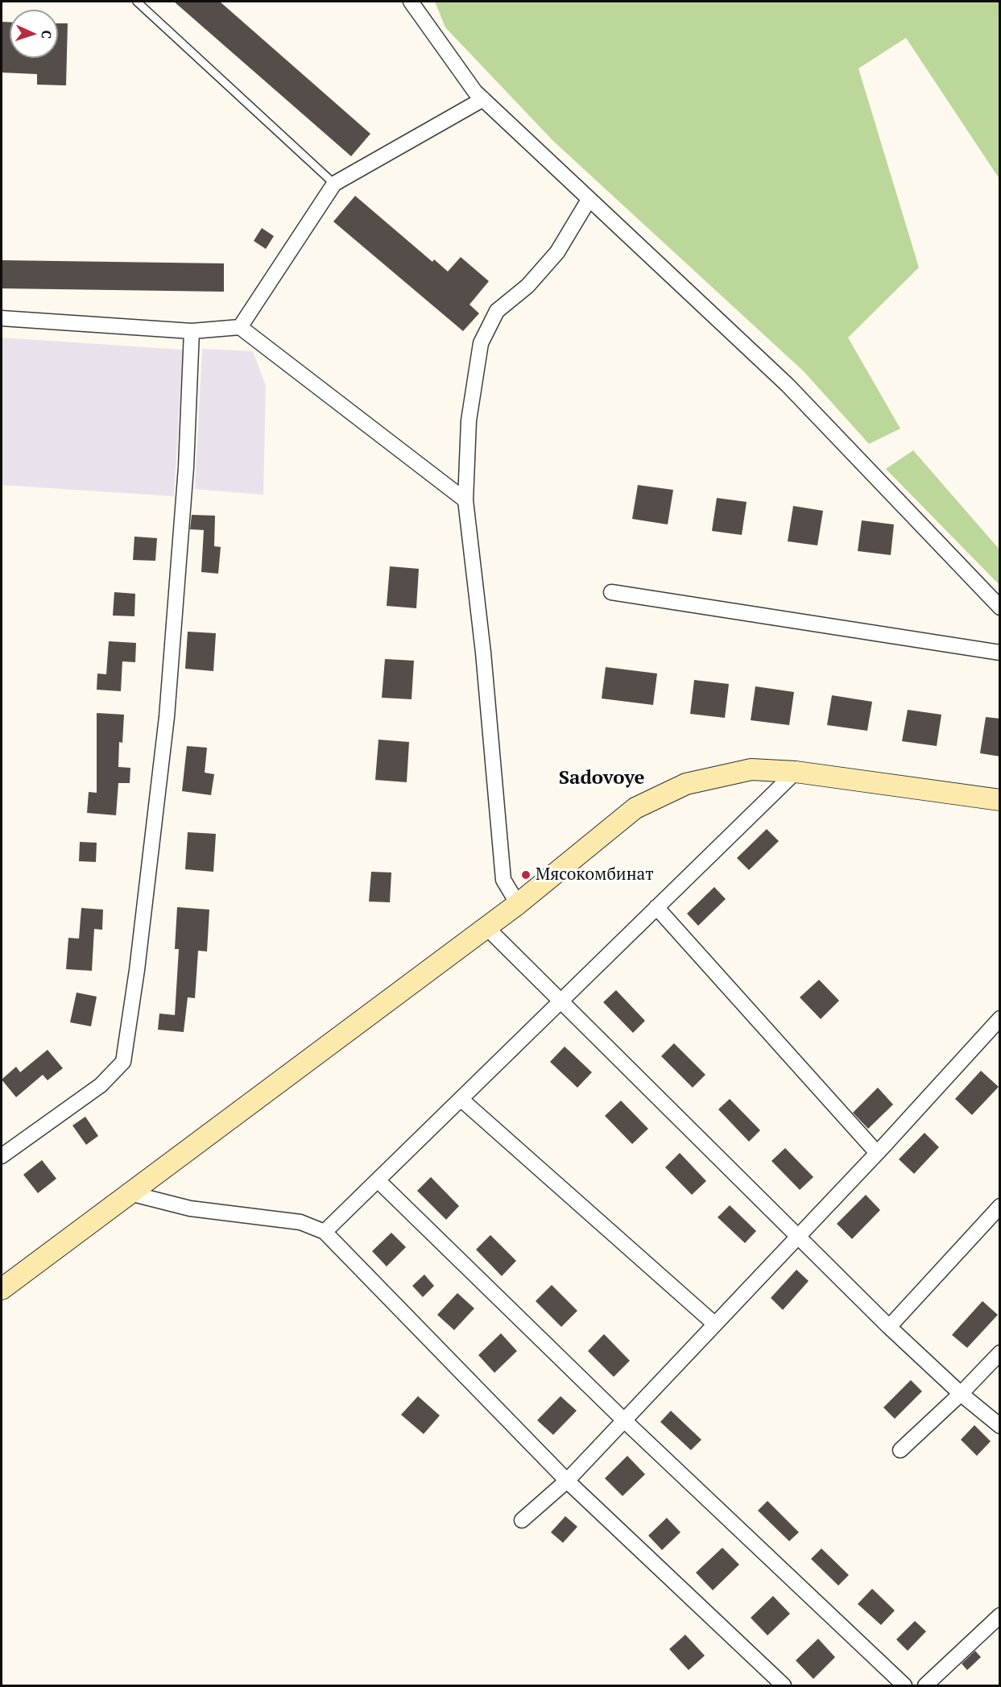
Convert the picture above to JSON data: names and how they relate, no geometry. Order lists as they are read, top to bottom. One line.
{"districts":["Sadovoye"],"places":["Мясокомбинат"],"north":"right"}
